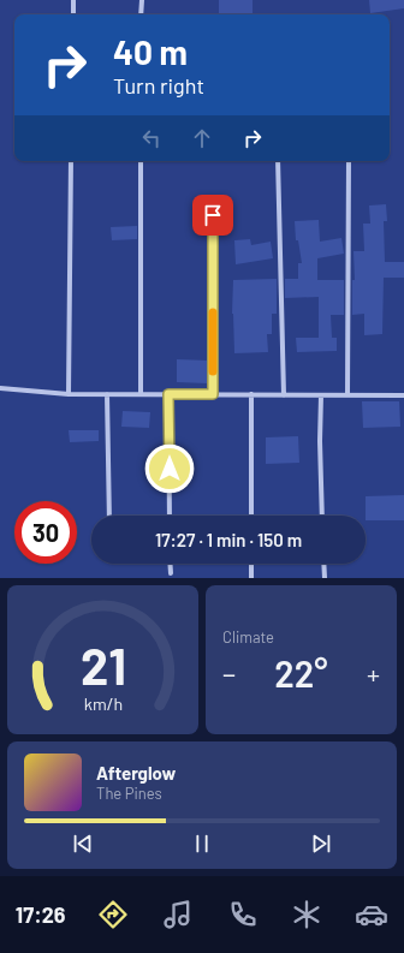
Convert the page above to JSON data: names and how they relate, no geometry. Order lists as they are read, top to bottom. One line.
{"page":{"turn":["40 m","Turn right"],"limit":"30","trip":"17:27 · 1 min · 150 m","tile":"Climate","heat":["−","22°","+"],"song":["Afterglow","The Pines"],"tabs":"17:26","gauge":["21","km/h"]}}
